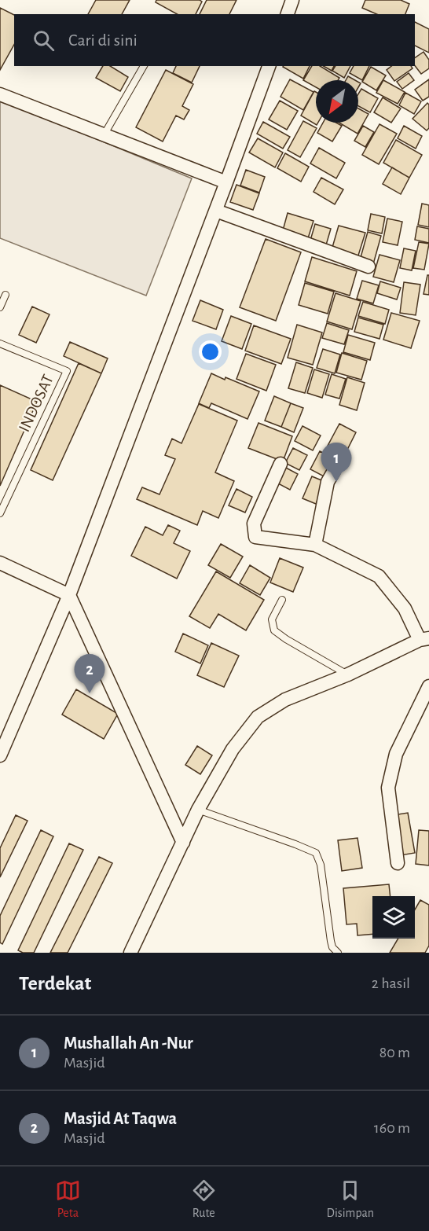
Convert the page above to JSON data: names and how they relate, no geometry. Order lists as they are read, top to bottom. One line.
{"streets":{"lane":["INDOSAT"]},"north":"bottom left","page":{"search":"Cari di sini","pins":["1","2"],"heading":["Terdekat","2 hasil"],"list":[{"mark":"1","name":"Mushallah An -Nur","note":"Masjid","value":"80 m"},{"mark":"2","name":"Masjid At Taqwa","note":"Masjid","value":"160 m"}],"nav":["Peta","Rute","Disimpan"]}}
